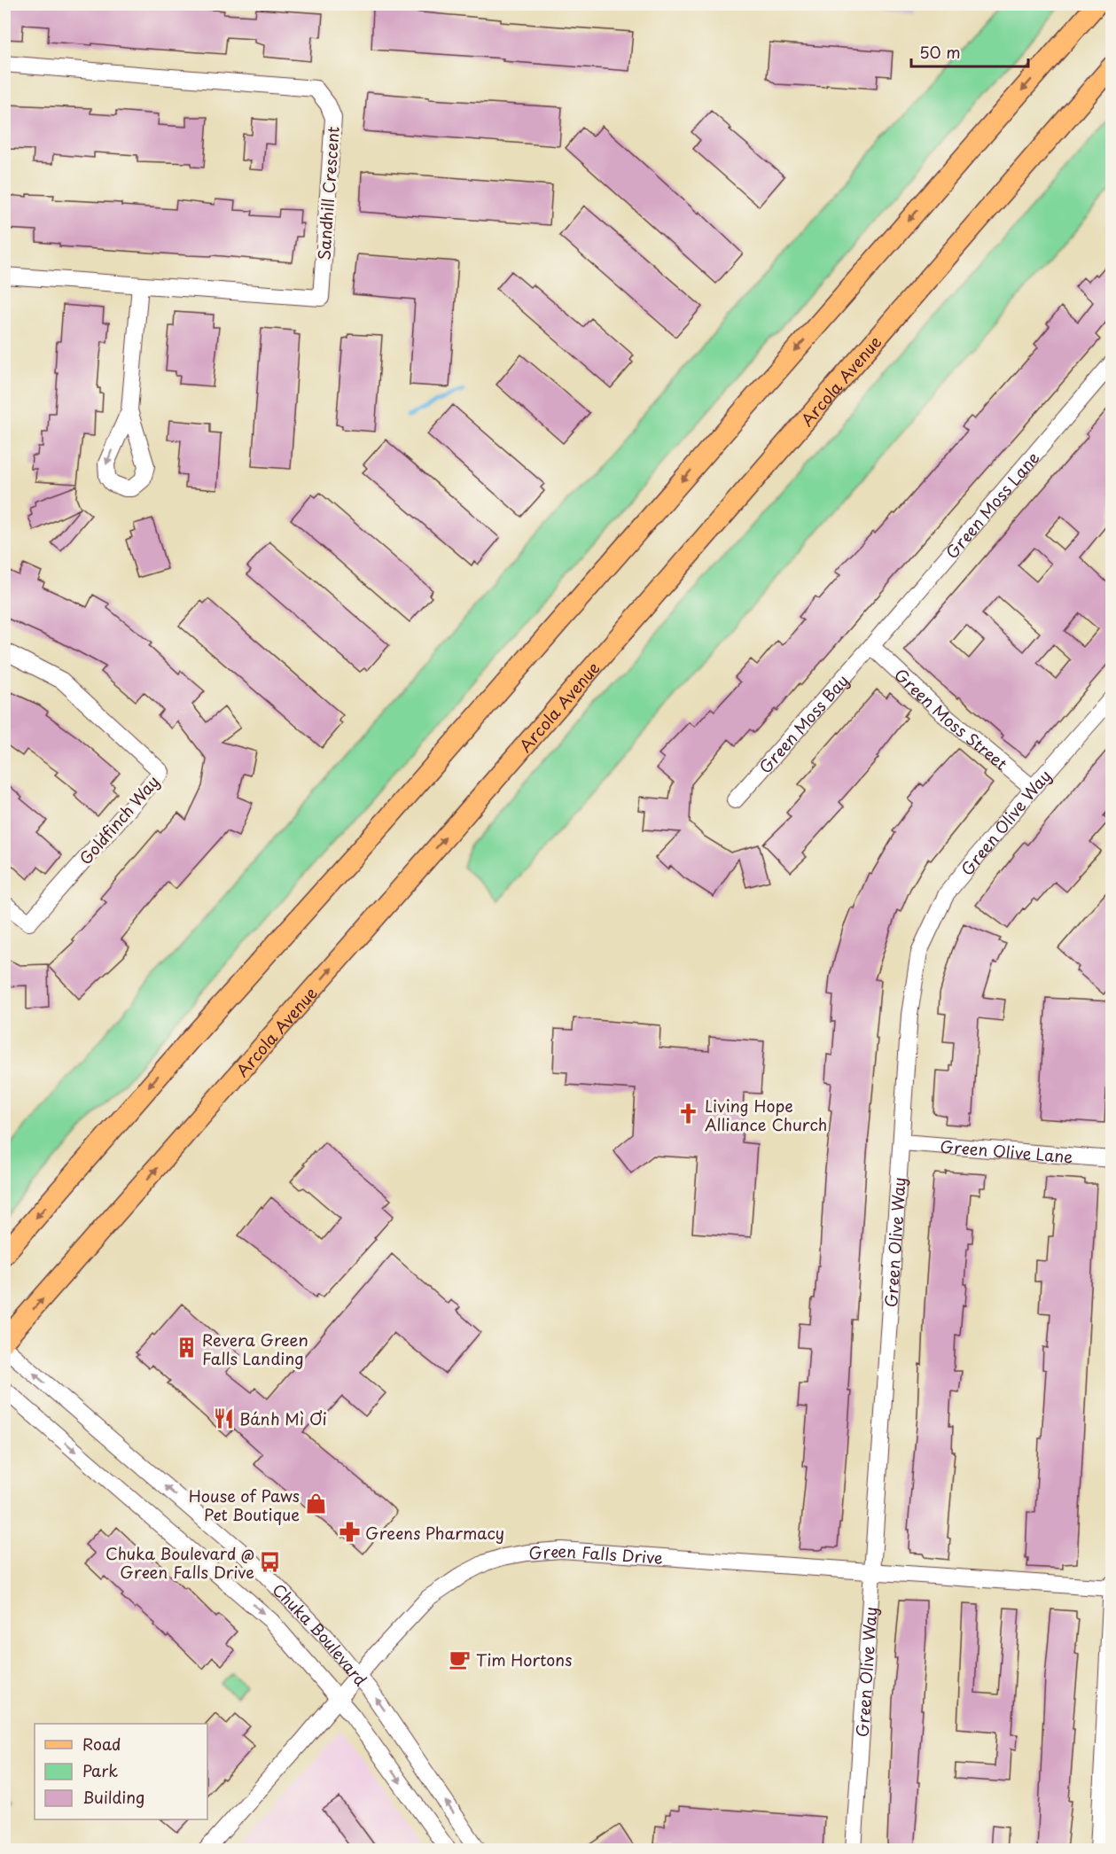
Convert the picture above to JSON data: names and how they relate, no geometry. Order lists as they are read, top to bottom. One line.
{"streets":{"main road":["Arcola Avenue"],"street":["Sandhill Crescent","Green Moss Lane","Green Moss Street","Green Moss Bay","Goldfinch Way","Green Olive Way","Green Olive Lane","Green Falls Drive","Chuka Boulevard"]},"crossings":[["Green Moss Lane","Green Moss Street"],["Green Moss Lane","Green Moss Bay"],["Green Moss Street","Green Moss Bay"],["Green Moss Street","Green Olive Way"],["Green Olive Way","Green Olive Lane"],["Green Olive Way","Green Falls Drive"],["Green Falls Drive","Chuka Boulevard"]],"places":{"church":["Living Hope Alliance Church"],"building":["Revera Green Falls Landing"],"restaurant":["Bánh Mì Ơi"],"shop":["House of Paws Pet Boutique"],"pharmacy":["Greens Pharmacy"],"bus stop":["Chuka Boulevard @ Green Falls Drive"],"cafe":["Tim Hortons"]},"legend":["Road","Park","Building"],"scale_bar":"50 m"}
